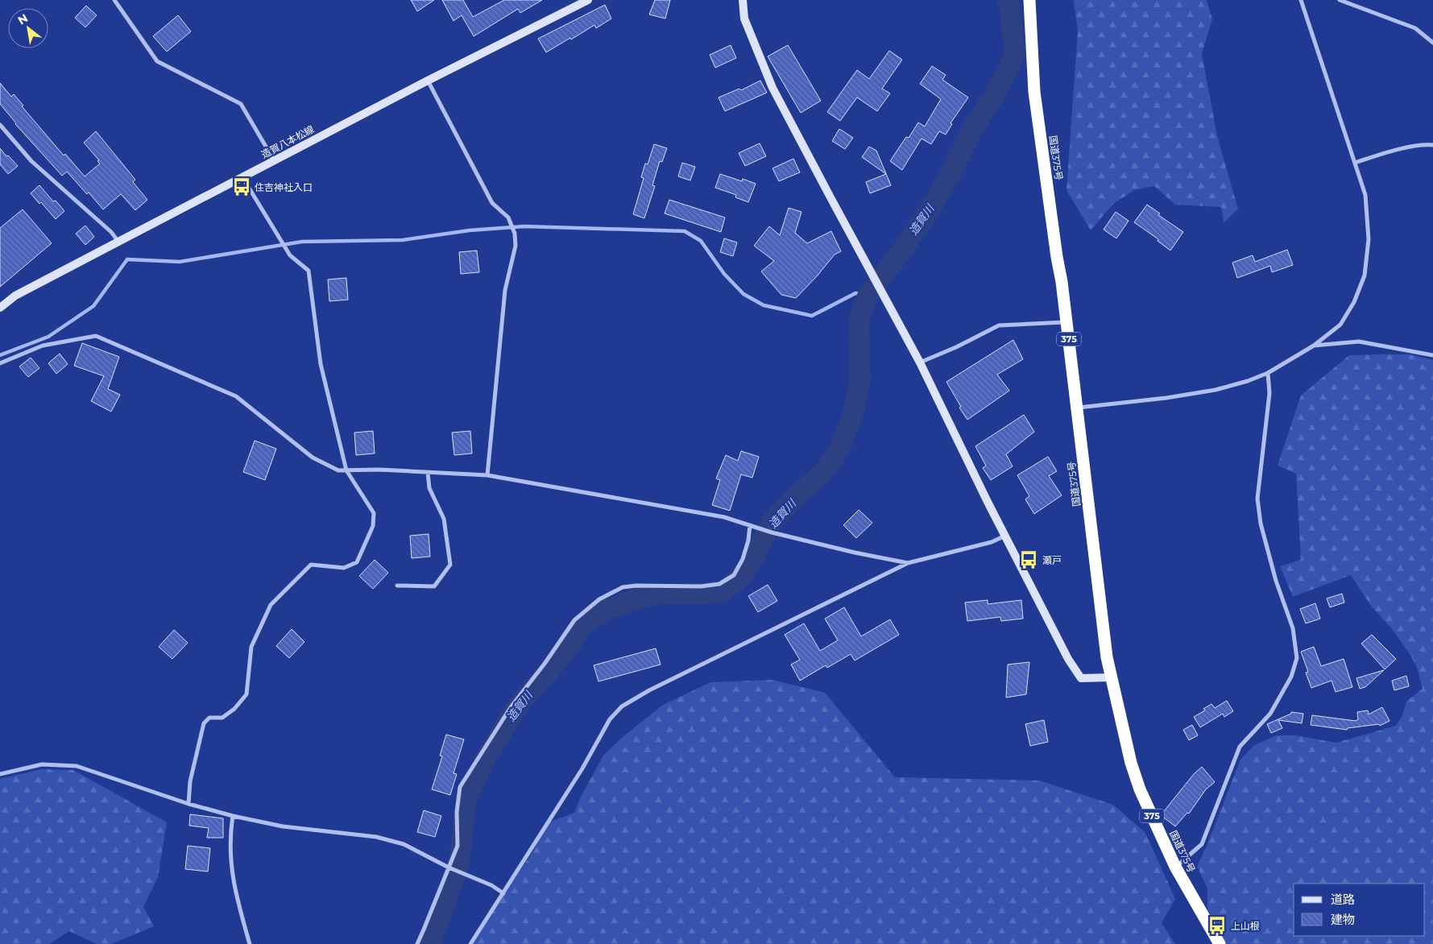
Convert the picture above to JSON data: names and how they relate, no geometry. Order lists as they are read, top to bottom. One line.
{"streets":{"highway":["国道375号","375"],"street":["造賀八本松線"]},"water":["造賀川"],"places":{"bus stop":["住吉神社入口","瀬戸","上山根"]},"legend":["道路","建物"],"north":"top left"}
